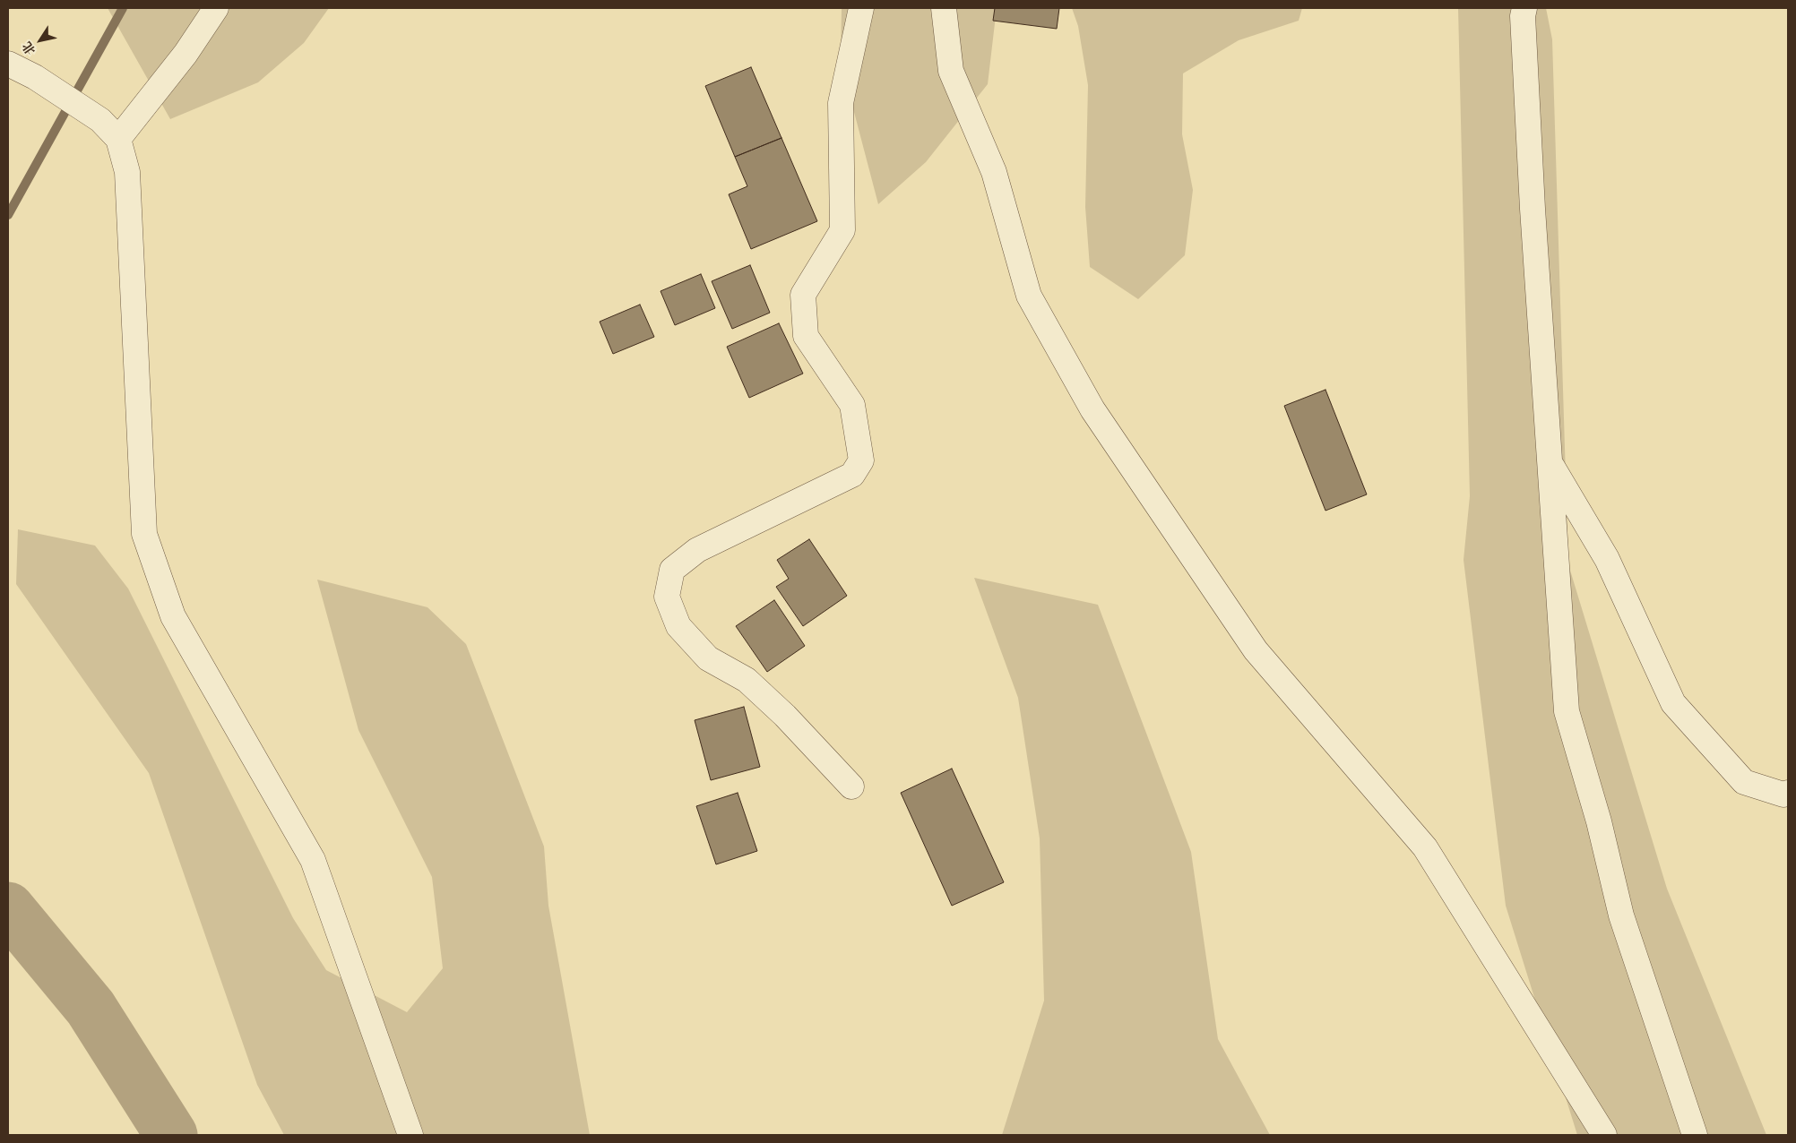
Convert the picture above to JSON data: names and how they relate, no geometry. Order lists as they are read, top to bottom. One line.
{"north":"bottom left"}
